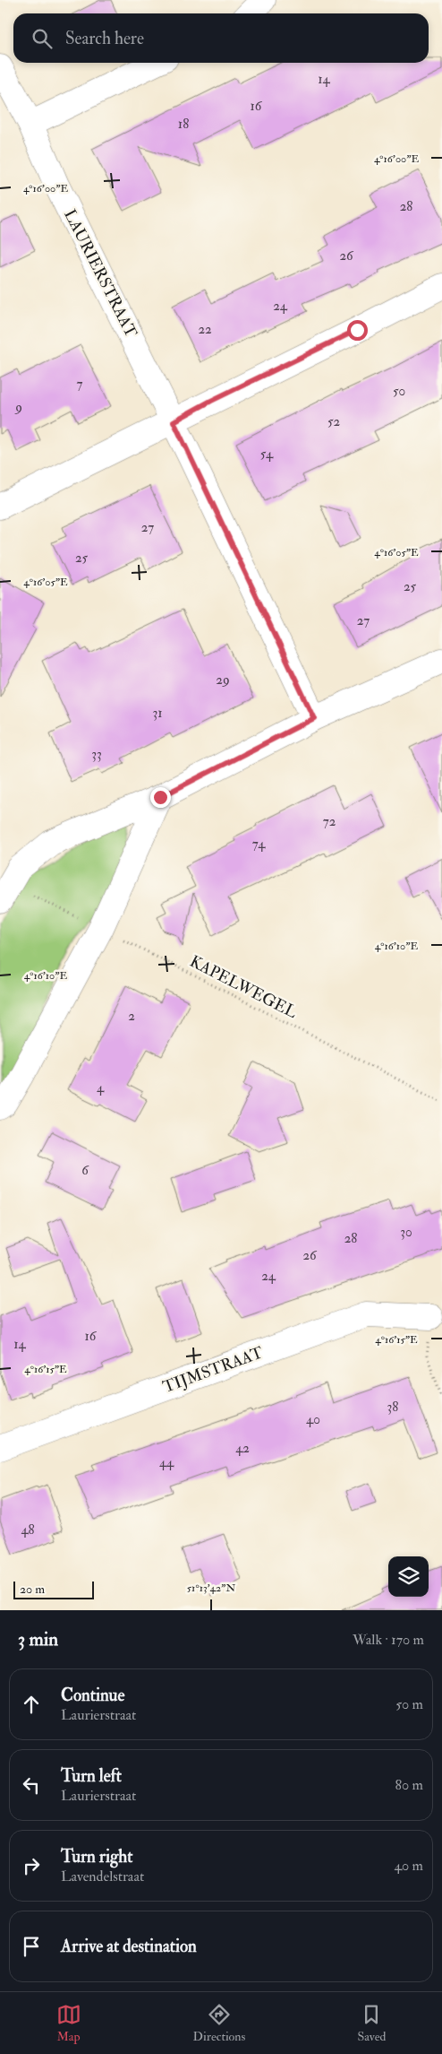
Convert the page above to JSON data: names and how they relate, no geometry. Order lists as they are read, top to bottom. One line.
{"streets":{"street":["LAURIERSTRAAT","TIJMSTRAAT"],"path":["KAPELWEGEL"]},"house_numbers":["14","16","18","28","26","24","22","7","50","9","52","54","27","25","25","27","29","31","33","72","74","2","4","6","30","28","26","24","16","14","38","40","42","44","48"],"scale_bar":"20 m","page":{"search":"Search here","scale":"20 m","heading":["3 min","Walk · 170 m"],"list":[["Continue","Laurierstraat","50 m"],["Turn left","Laurierstraat","80 m"],["Turn right","Lavendelstraat","40 m"],"Arrive at destination"],"nav":["Map","Directions","Saved"]},"coordinates":["4°16'00\"E","4°16'05\"E","4°16'10\"E","4°16'15\"E","51°13'42\"N"]}
